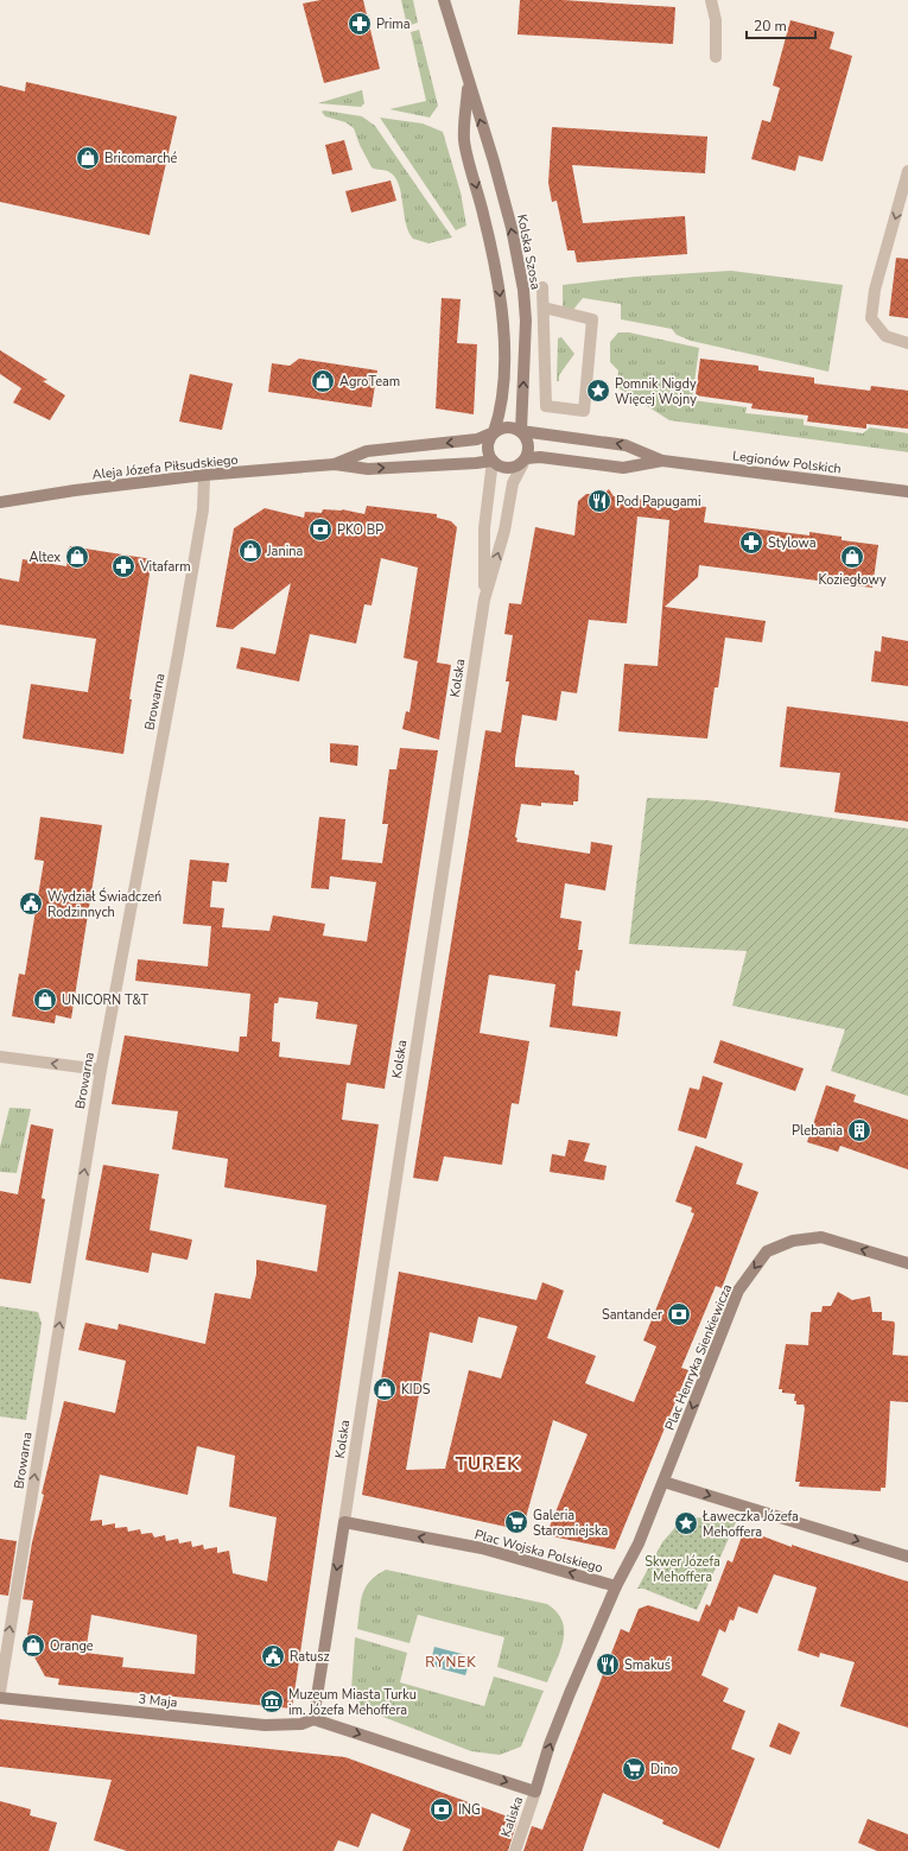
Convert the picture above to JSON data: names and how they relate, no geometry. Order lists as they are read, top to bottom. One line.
{"streets":{"street":["Kolska Szosa","Legionów Polskich","Aleja Józefa Piłsudskiego","Kolska","Browarna","Plac Henryka Sienkiewicza","Plac Wojska Polskiego","3 Maja","Kaliska"]},"crossings":[["Kolska Szosa","Legionów Polskich"],["Kolska Szosa","Aleja Józefa Piłsudskiego"],["Kolska Szosa","Kolska"],["Legionów Polskich","Aleja Józefa Piłsudskiego"],["Legionów Polskich","Kolska"],["Aleja Józefa Piłsudskiego","Kolska"],["Aleja Józefa Piłsudskiego","Browarna"],["Kolska","Plac Wojska Polskiego"],["Plac Henryka Sienkiewicza","Plac Wojska Polskiego"],["Plac Wojska Polskiego","Kaliska"]],"one_way":["Browarna","Plac Henryka Sienkiewicza"],"districts":["TUREK","RYNEK"],"parks":["Skwer Józefa Mehoffera"],"places":{"pharmacy":["Prima","Stylowa","Vitafarm"],"shop":["Bricomarché","AgroTeam","Janina","Altex","Koziegłowy","UNICORN T&T","KIDS","Orange"],"place":["Pomnik Nigdy Więcej Wojny","Ławeczka Józefa Mehoffera"],"restaurant":["Pod Papugami","Smakuś"],"bank":["PKO BP","Santander","ING"],"public building":["Wydział Świadczeń Rodzinnych","Ratusz"],"building":["Plebania"],"supermarket":["Galeria Staromiejska","Dino"],"museum":["Muzeum Miasta Turku im. Józefa Mehoffera"]},"scale_bar":"20 m"}
